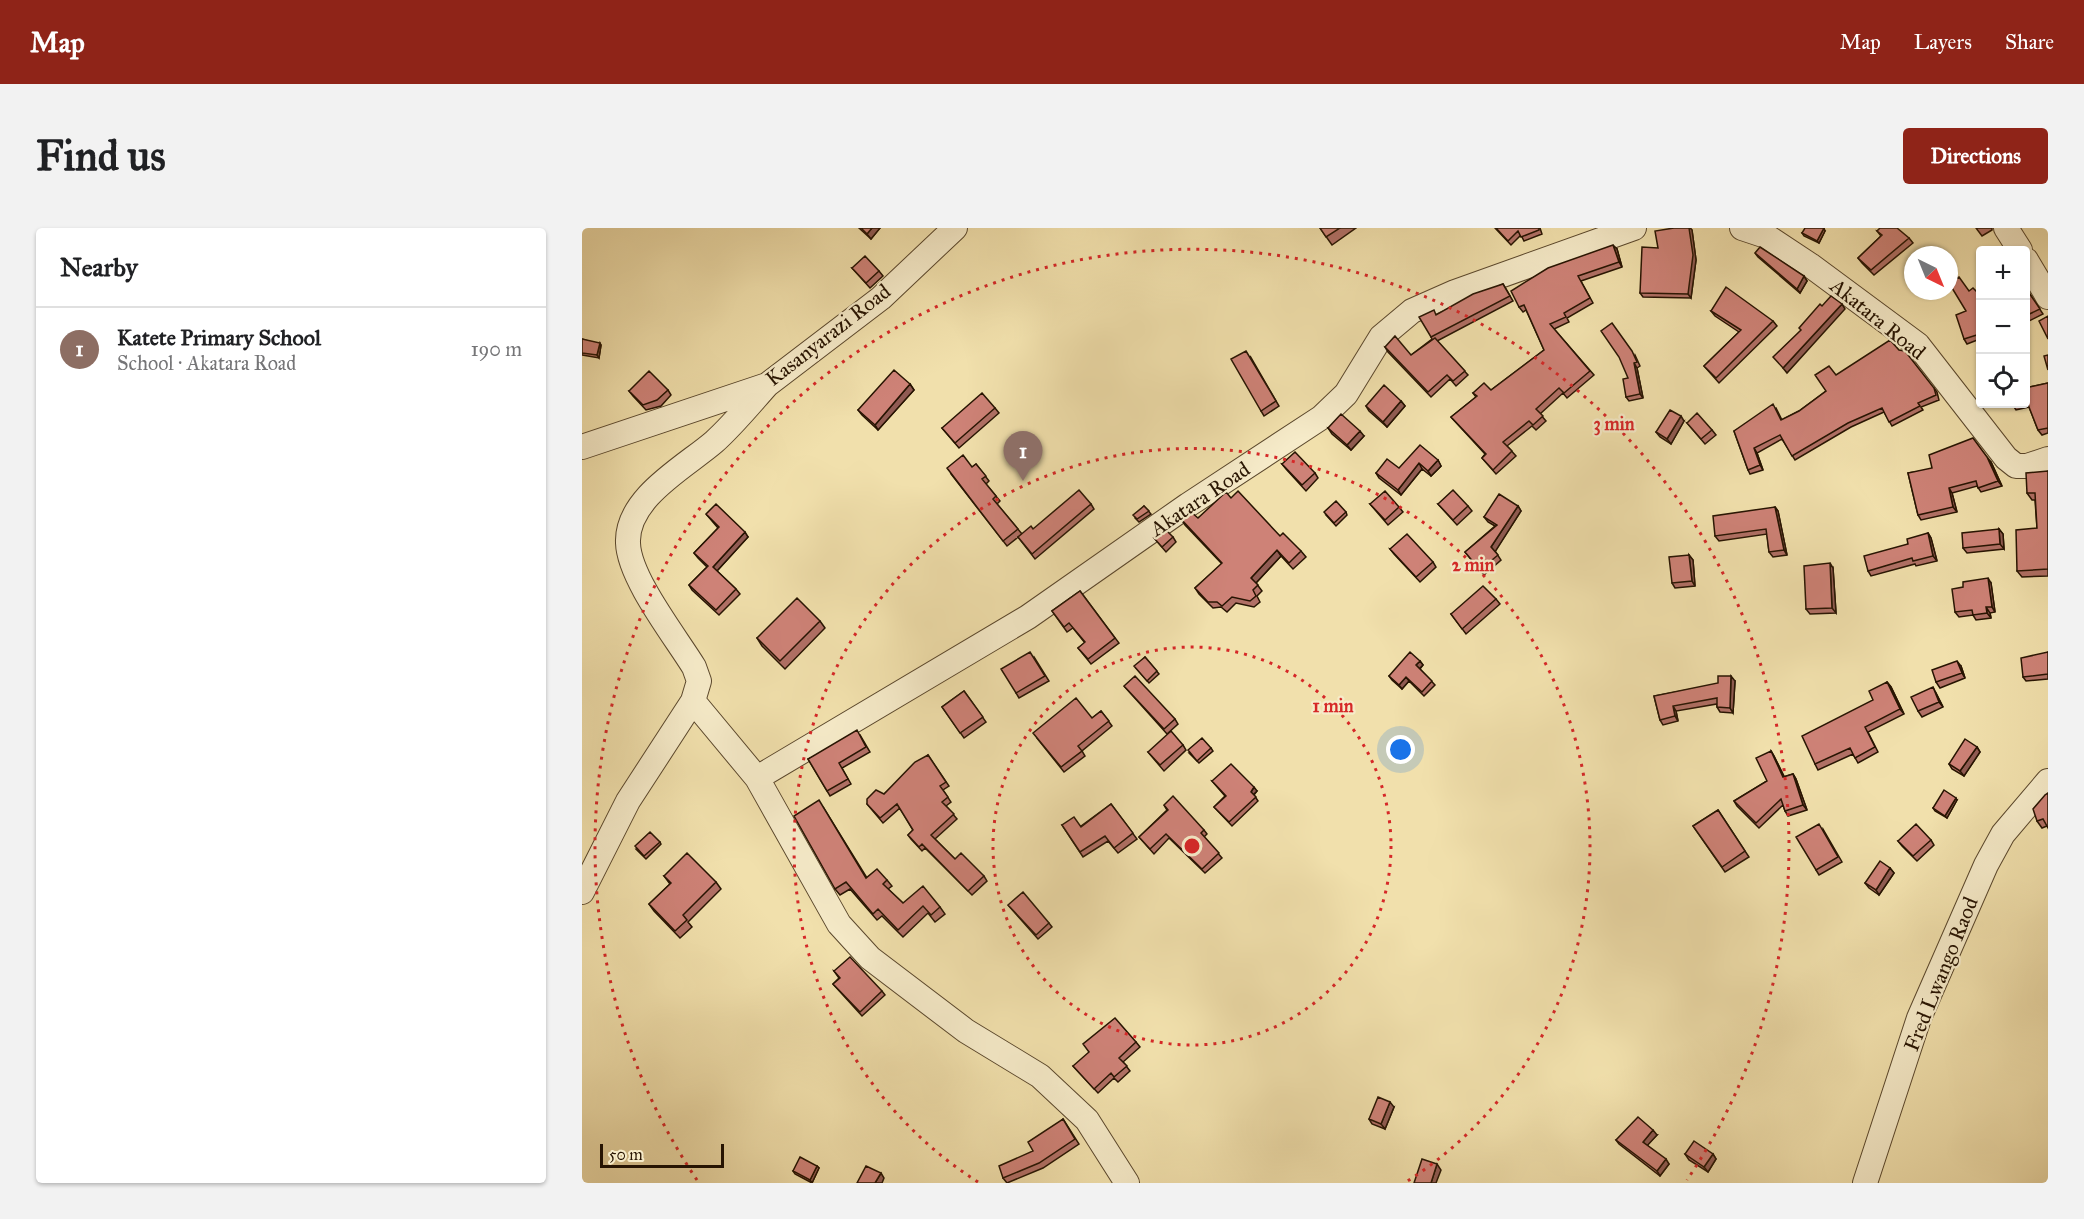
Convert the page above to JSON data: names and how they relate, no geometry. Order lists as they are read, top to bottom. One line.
{"streets":{"street":["Akatara Road","Kasanyarazi Road","Fred Lwango Raod"]},"scale_bar":"50 m","north":"bottom right","page":{"header":"Map","nav":["Map","Layers","Share"],"buttons":"Directions","title":"Find us","heading":"Nearby","map_buttons":["+","−"],"list":[{"mark":"1","name":"Katete Primary School","note":"School · Akatara Road","value":"190 m"}],"pins":"1","scale":"50 m"},"rings":["3 min","2 min","1 min"]}
